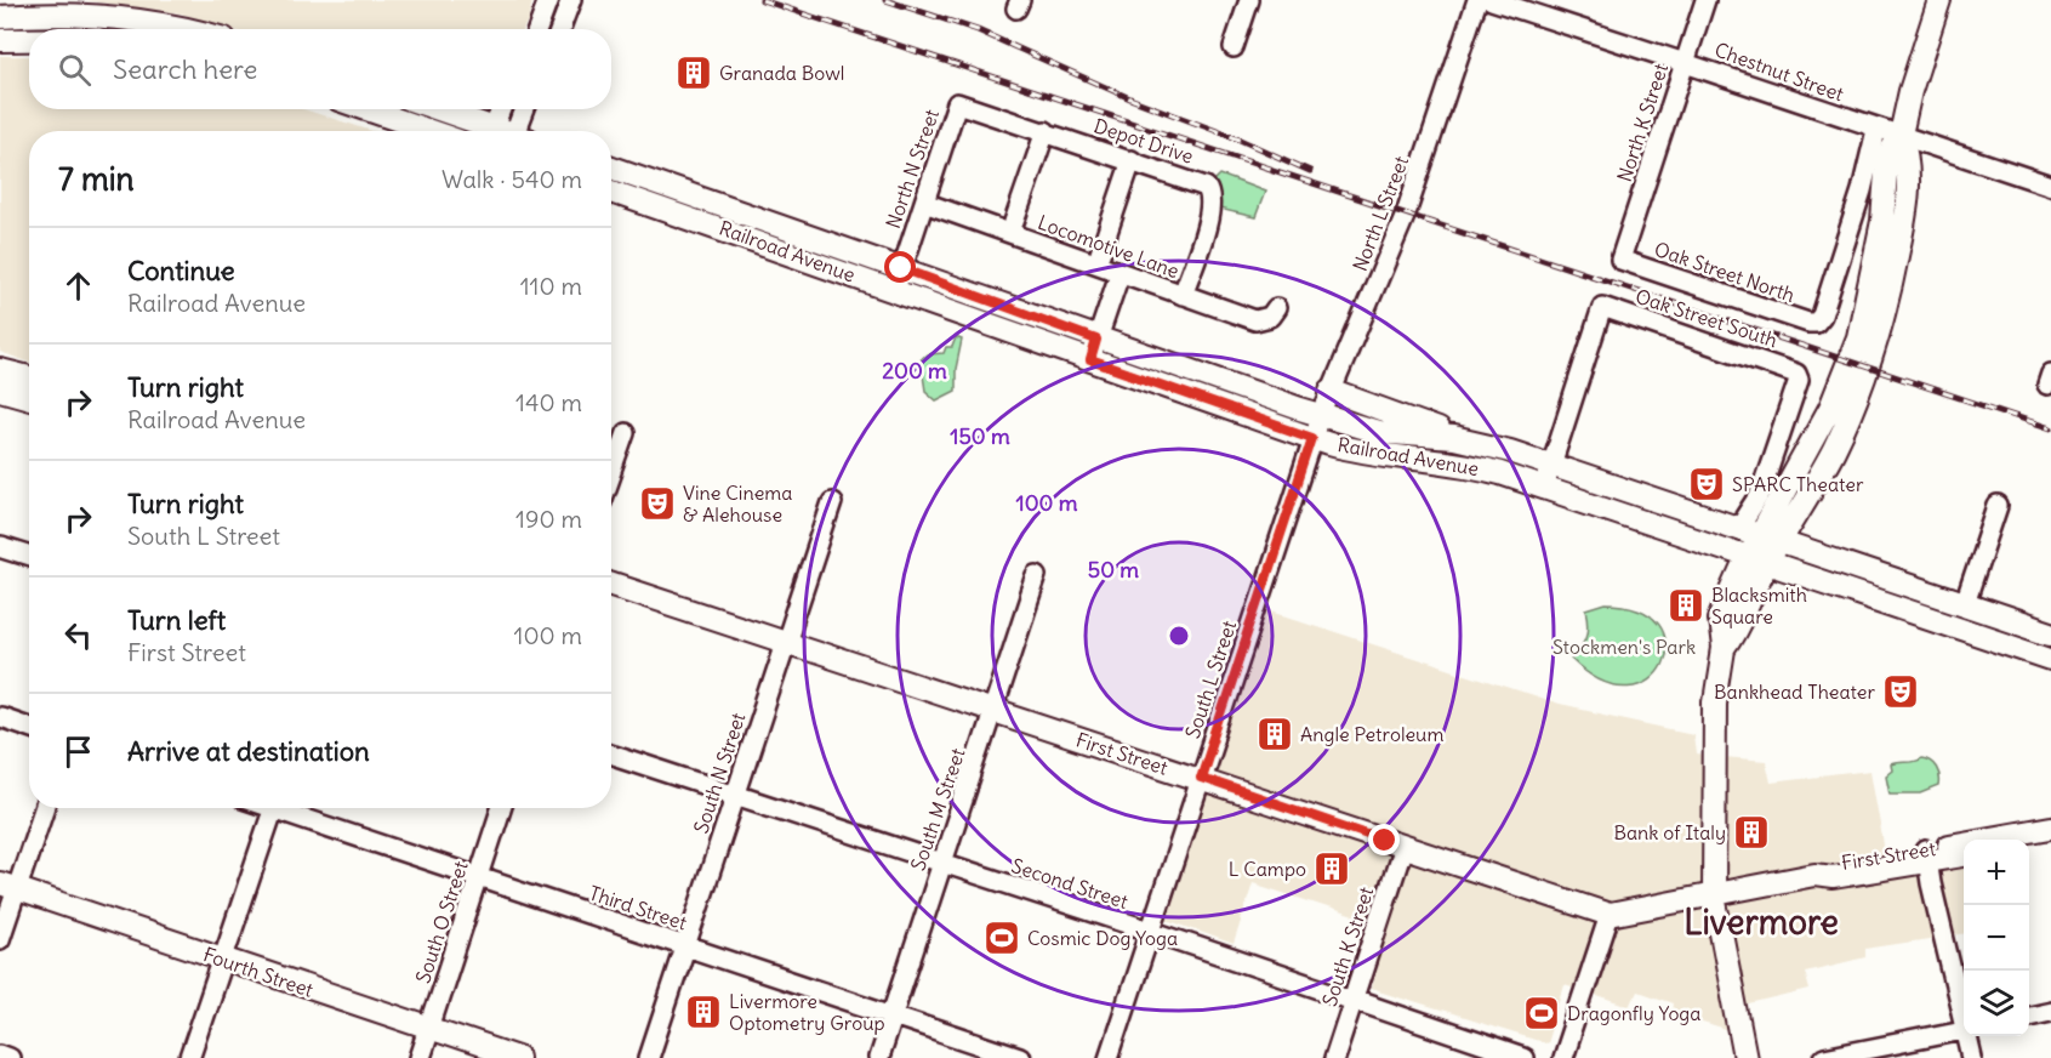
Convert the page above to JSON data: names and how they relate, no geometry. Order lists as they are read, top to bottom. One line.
{"streets":{"main road":["Railroad Avenue","First Street","Fourth Street"],"street":["Chestnut Street","North K Street","Depot Drive","North N Street","North L Street","Locomotive Lane","Oak Street North","Oak Street South","South L Street","South N Street","South M Street","Second Street","Third Street","South O Street","South K Street"]},"crossings":[["Chestnut Street","North K Street"],["Chestnut Street","Oak Street North"],["North K Street","Oak Street North"],["Depot Drive","North N Street"],["Depot Drive","Locomotive Lane"],["North N Street","Locomotive Lane"],["North N Street","Railroad Avenue"],["North L Street","Railroad Avenue"],["North L Street","South L Street"],["Railroad Avenue","Oak Street South"],["Railroad Avenue","South L Street"],["South L Street","First Street"],["South L Street","Second Street"],["First Street","South N Street"],["First Street","South M Street"],["First Street","South K Street"],["South N Street","Second Street"],["South N Street","Third Street"],["South M Street","Second Street"],["South M Street","Third Street"],["Second Street","South K Street"],["Third Street","South O Street"],["South O Street","Fourth Street"]],"districts":["Livermore"],"parks":["Stockmen's Park"],"places":{"building":["Granada Bowl","Blacksmith Square","Angle Petroleum","Bank of Italy","L Campo","Livermore Optometry Group"],"theatre":["SPARC Theater","Vine Cinema & Alehouse","Bankhead Theater"],"sports":["Cosmic Dog Yoga","Dragonfly Yoga"]},"page":{"search":"Search here","heading":["7 min","Walk · 540 m"],"list":[["Continue","Railroad Avenue","110 m"],["Turn right","Railroad Avenue","140 m"],["Turn right","South L Street","190 m"],["Turn left","First Street","100 m"],"Arrive at destination"],"map_buttons":["+","−"]},"rings":["200 m","150 m","100 m","50 m"]}
